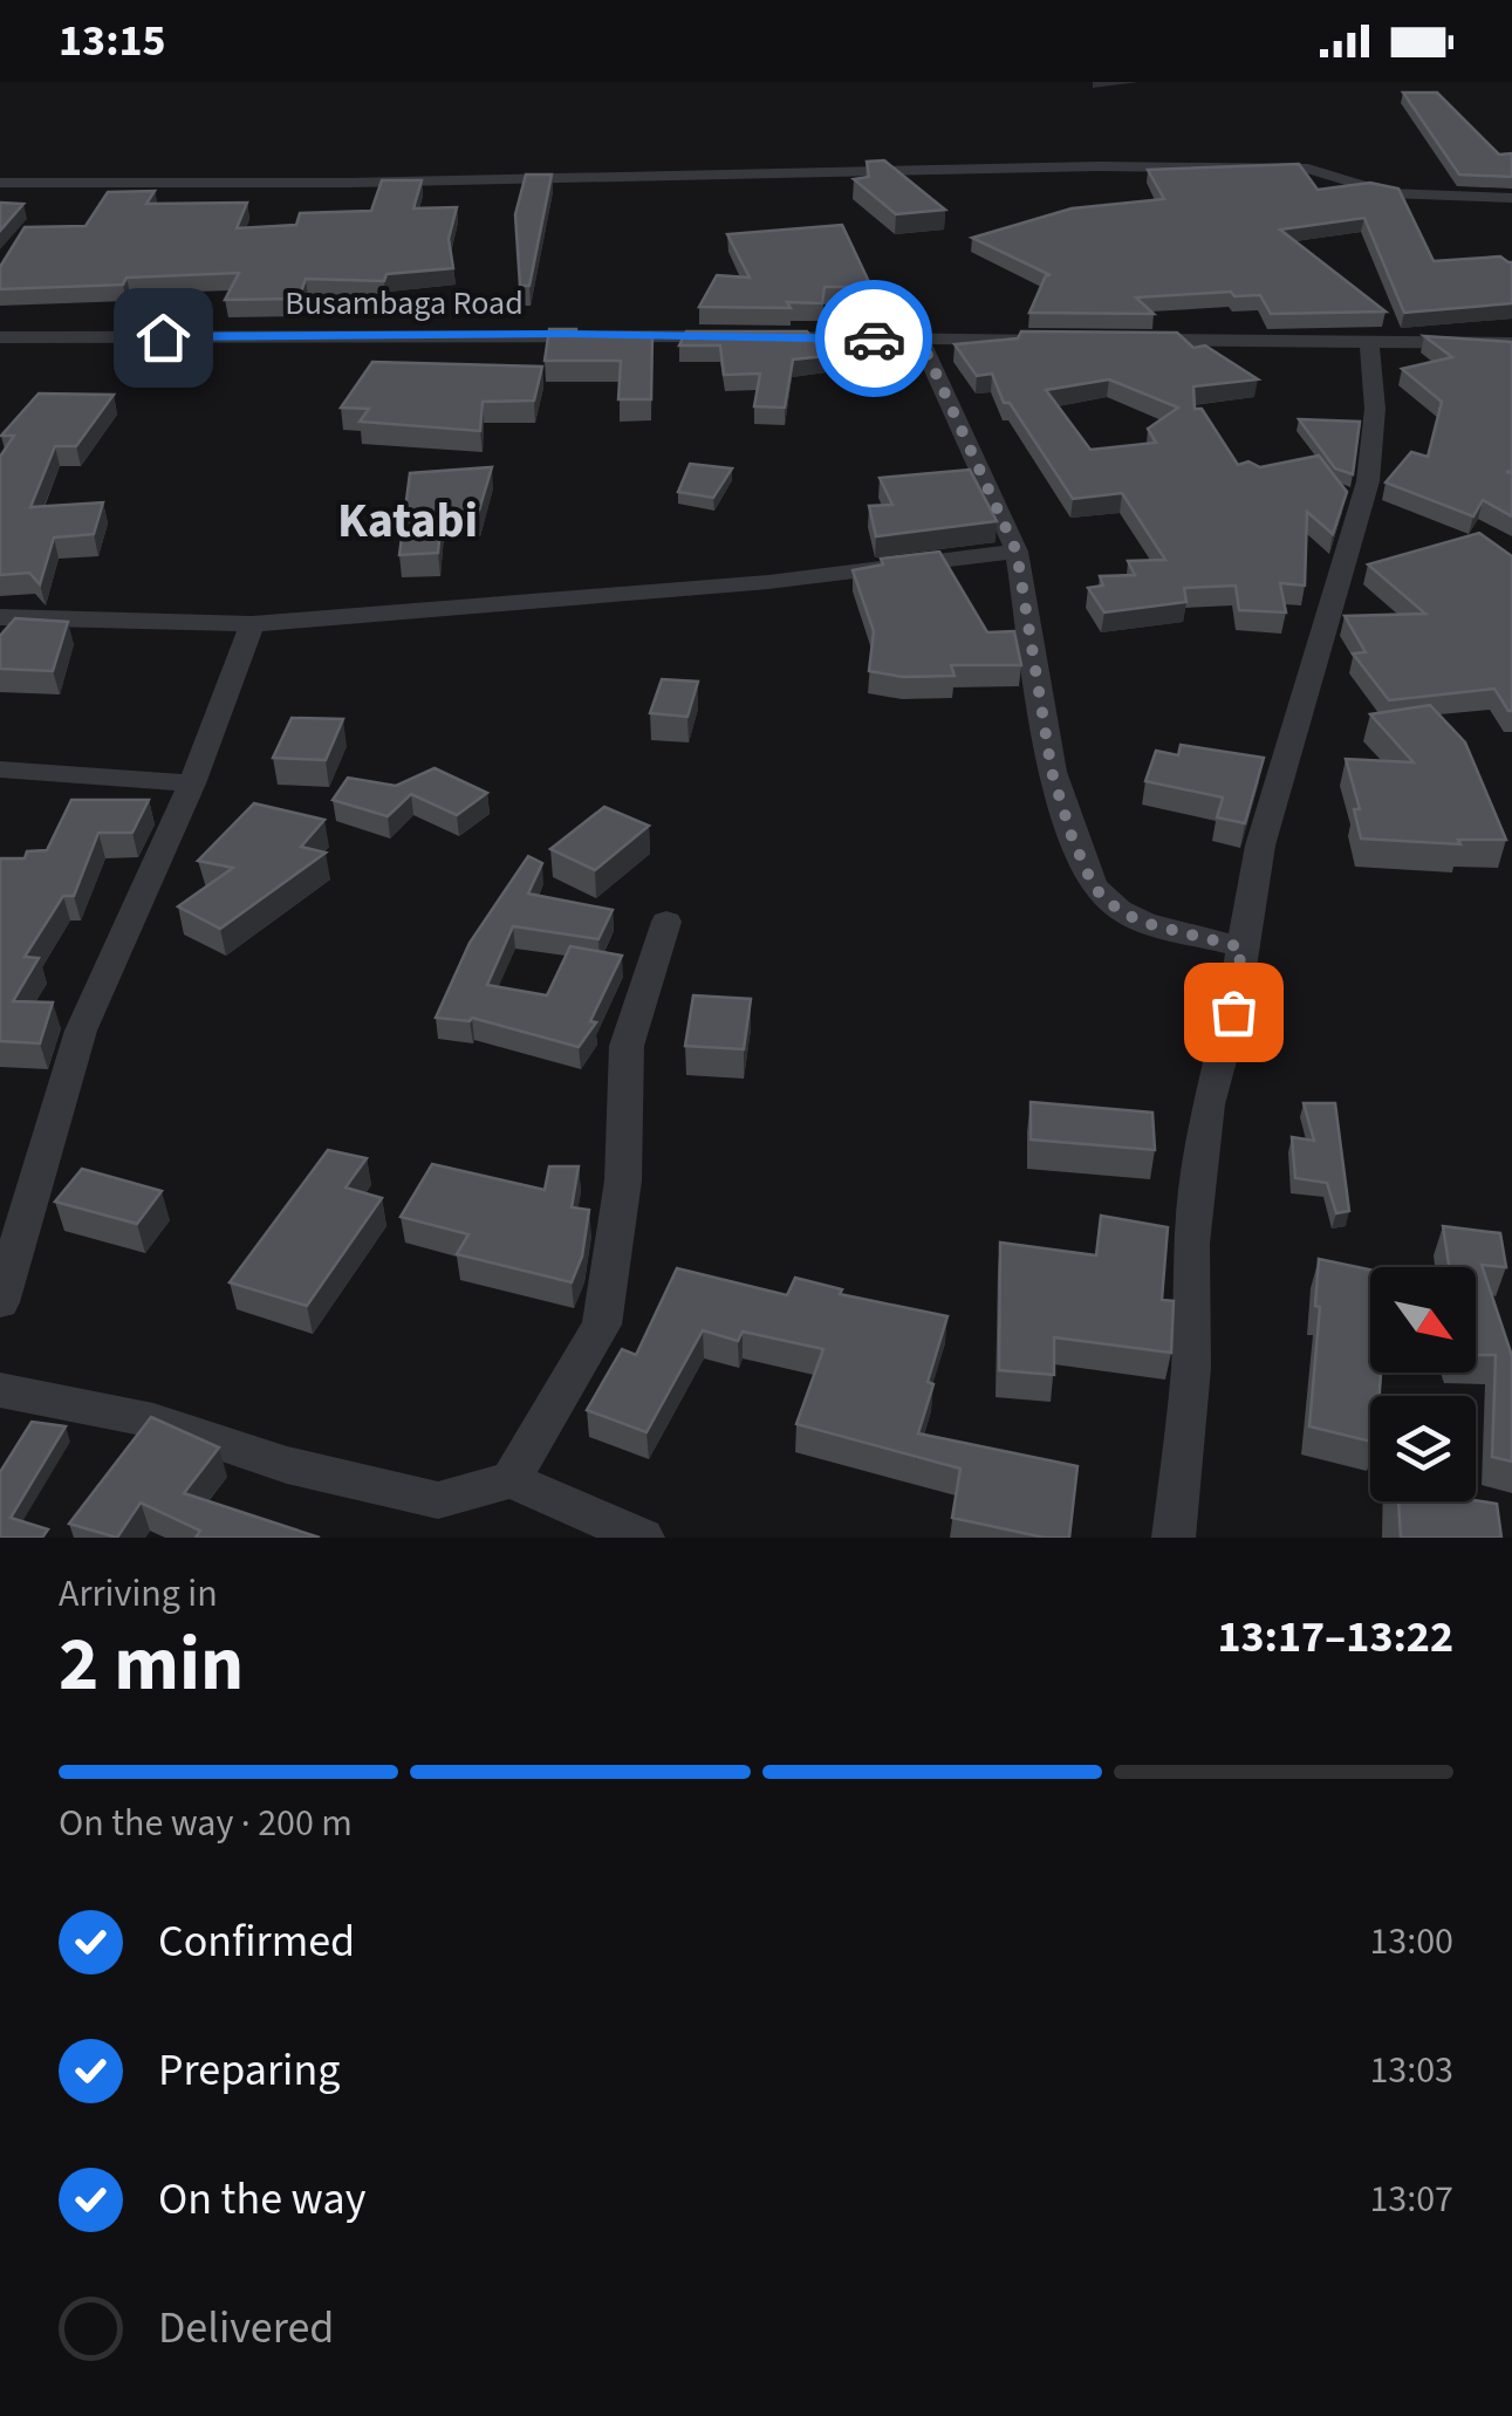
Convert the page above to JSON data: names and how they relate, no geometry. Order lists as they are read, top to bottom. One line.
{"streets":{"street":["Busambaga Road"]},"districts":["Katabi"],"north":"bottom right","page":{"status":"13:15","heading":["2 min","Arriving in","13:17–13:22"],"bar":"On the way · 200 m","list":[["Confirmed","13:00"],["Preparing","13:03"],["On the way","13:07"],"Delivered"]}}
